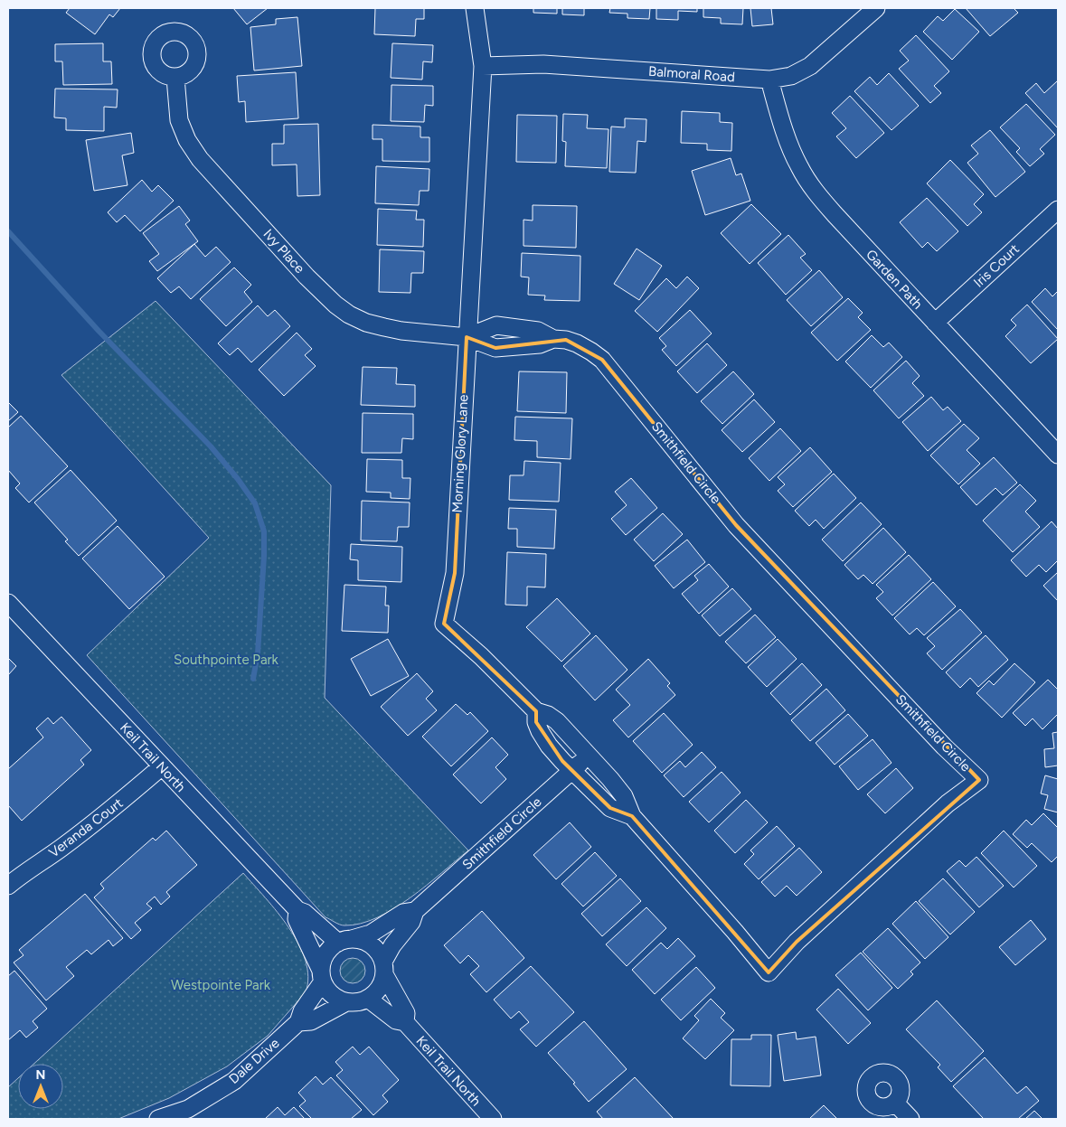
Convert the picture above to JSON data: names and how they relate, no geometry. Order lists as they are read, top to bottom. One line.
{"streets":{"street":["Balmoral Road","Ivy Place","Iris Court","Garden Path","Morning Glory Lane","Smithfield Circle","Keil Trail North","Veranda Court","Dale Drive"]},"crossings":[["Balmoral Road","Garden Path"],["Balmoral Road","Morning Glory Lane"],["Ivy Place","Morning Glory Lane"],["Ivy Place","Smithfield Circle"],["Iris Court","Garden Path"],["Morning Glory Lane","Smithfield Circle"],["Smithfield Circle","Keil Trail North"],["Smithfield Circle","Dale Drive"],["Keil Trail North","Veranda Court"],["Keil Trail North","Dale Drive"]],"parks":["Southpointe Park","Westpointe Park"],"north":"top"}
